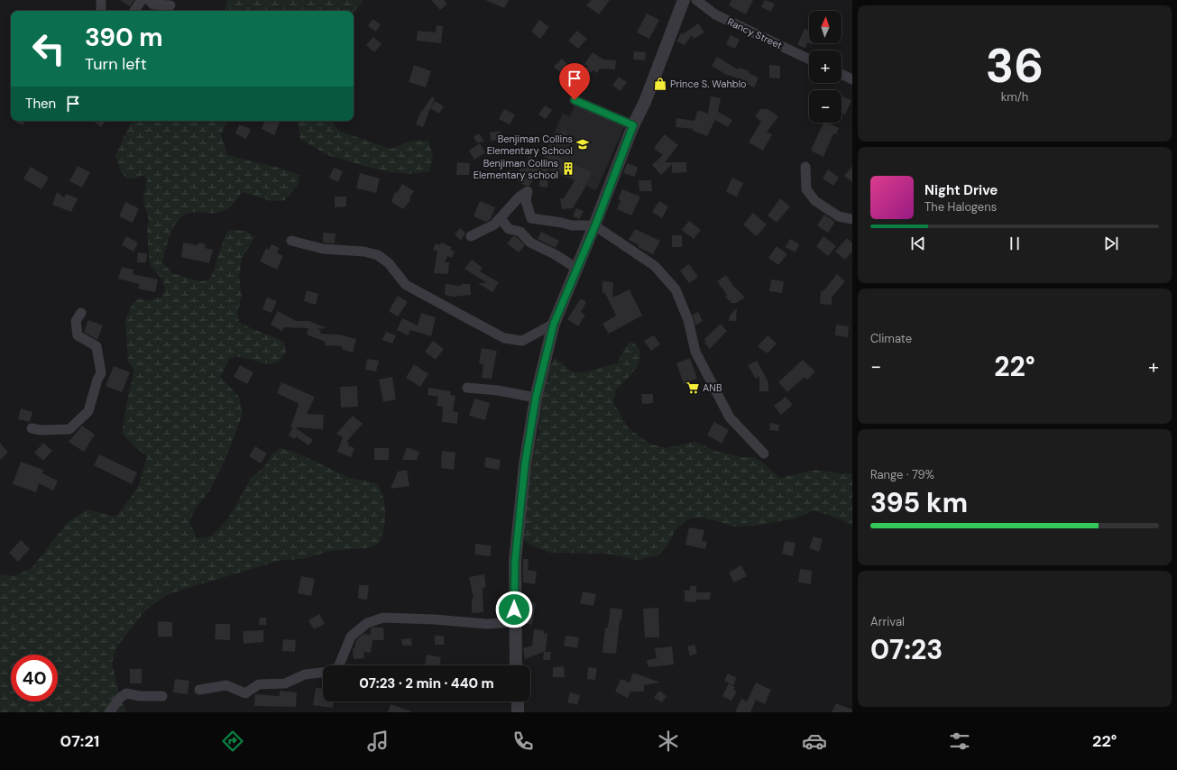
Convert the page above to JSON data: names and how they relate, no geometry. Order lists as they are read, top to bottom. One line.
{"streets":{"street":["Rancy Street"]},"places":{"shop":["Prince S. Wahblo"],"school or university":["Benjiman Collins Elementary School"],"building":["Benjiman Collins Elementary school"],"supermarket":["ANB"]},"north":"top","page":{"tile":[["36","km/h"],"Climate",["Range · 79%","395 km"],["Arrival","07:23"]],"map_buttons":["+","−"],"turn":["390 m","Turn left"],"then":"Then","song":["Night Drive","The Halogens"],"heat":["−","22°","+"],"limit":"40","trip":"07:23 · 2 min · 440 m","tabs":["07:21","22°"]}}
